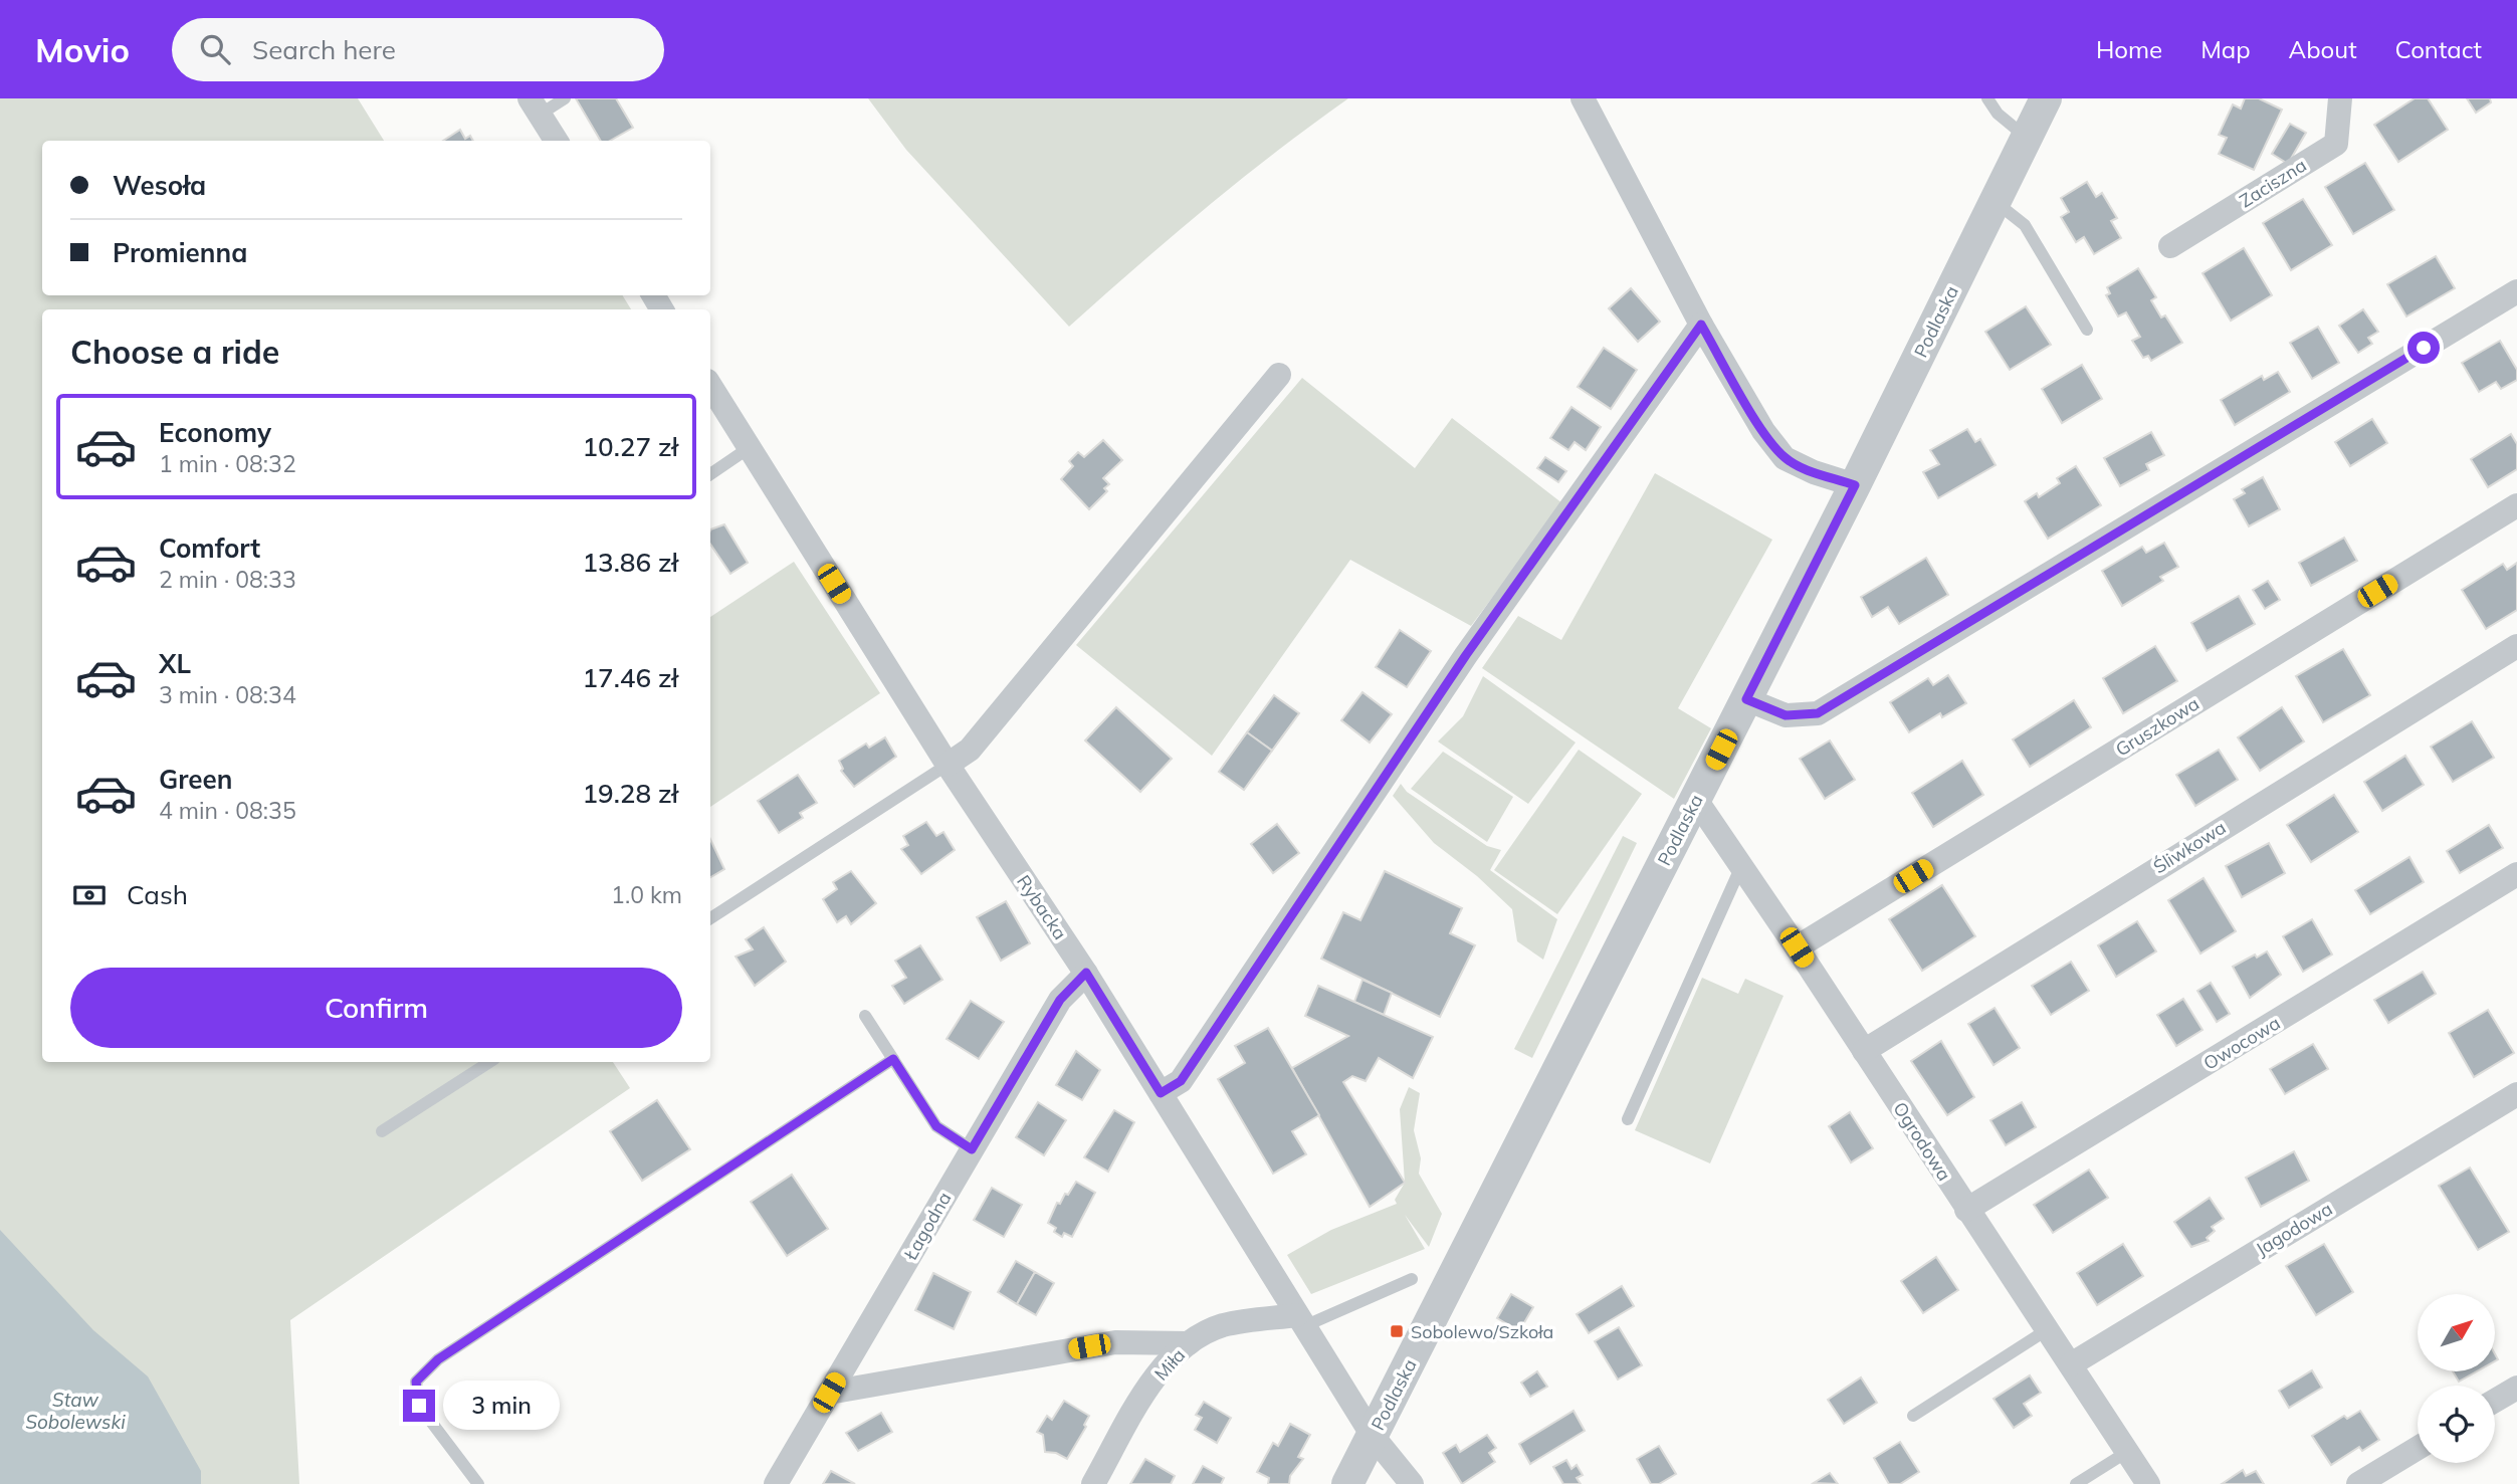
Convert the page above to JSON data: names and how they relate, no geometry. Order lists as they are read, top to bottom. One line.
{"streets":{"street":["Zaciszna","Podlaska","Gruszkowa","Śliwkowa","Rybacka","Owocowa","Ogrodowa","Łagodna","Jagodowa","Miła"]},"crossings":[["Podlaska","Rybacka"],["Podlaska","Ogrodowa"],["Gruszkowa","Ogrodowa"],["Śliwkowa","Ogrodowa"],["Rybacka","Łagodna"],["Rybacka","Miła"],["Owocowa","Ogrodowa"],["Ogrodowa","Jagodowa"]],"water":["Staw Sobolewski"],"places":{"transit":["Sobolewo/Szkoła"]},"north":"top right","page":{"header":"Movio","search":"Search here","nav":["Home","Map","About","Contact"],"banner":["Wesoła","Promienna"],"heading":"Choose a ride","list":[{"name":"Economy","note":"1 min · 08:32","value":"10.27 zł"},{"name":"Comfort","note":"2 min · 08:33","value":"13.86 zł"},{"name":"XL","note":"3 min · 08:34","value":"17.46 zł"},{"name":"Green","note":"4 min · 08:35","value":"19.28 zł"}],"pay":["Cash","1.0 km"],"buttons":"Confirm","bubble":"3 min"}}
